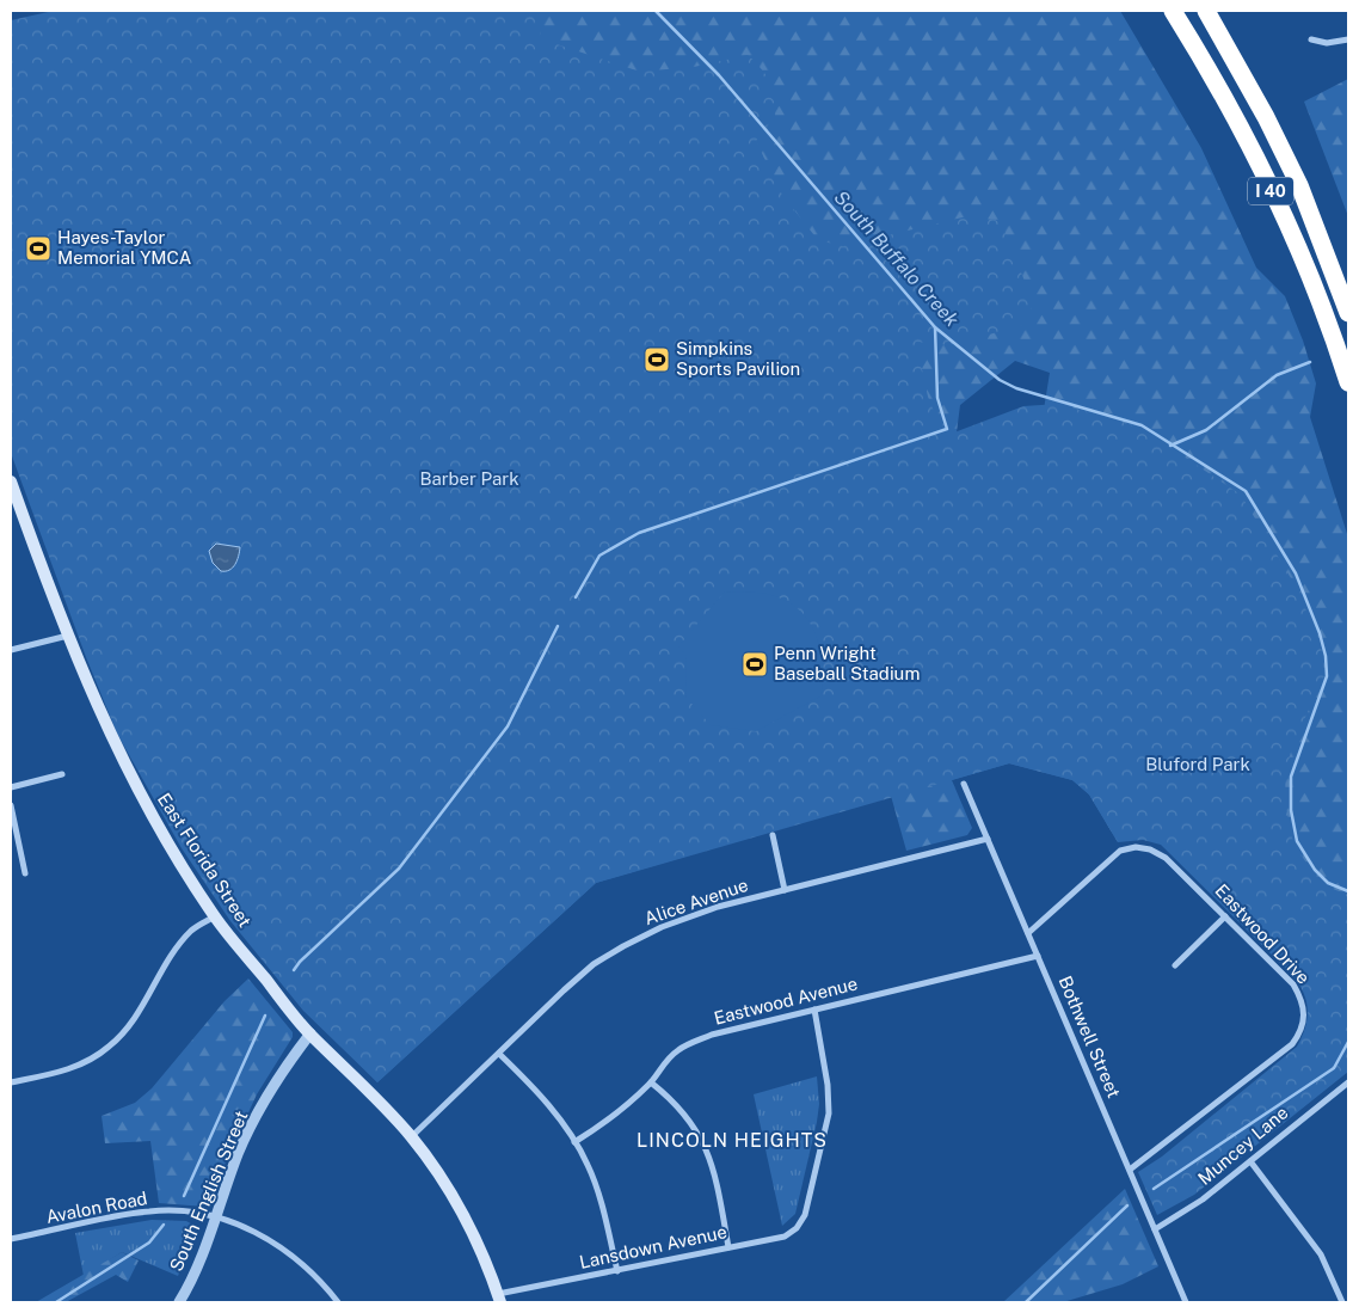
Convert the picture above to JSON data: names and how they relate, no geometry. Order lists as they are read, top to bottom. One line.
{"streets":{"highway":["I 40"],"main road":["East Florida Street"],"street":["Alice Avenue","Eastwood Drive","Eastwood Avenue","Bothwell Street","Muncey Lane","South English Street","Avalon Road","Lansdown Avenue"]},"crossings":[["East Florida Street","Alice Avenue"],["East Florida Street","South English Street"],["East Florida Street","Lansdown Avenue"],["Alice Avenue","Bothwell Street"],["Eastwood Drive","Bothwell Street"],["Eastwood Avenue","Bothwell Street"],["Eastwood Avenue","Lansdown Avenue"],["Bothwell Street","Muncey Lane"],["South English Street","Avalon Road"]],"districts":["LINCOLN HEIGHTS"],"water":["South Buffalo Creek"],"parks":["Barber Park","Bluford Park"],"places":{"sports":["Hayes-Taylor Memorial YMCA","Simpkins Sports Pavilion","Penn Wright Baseball Stadium"]}}
